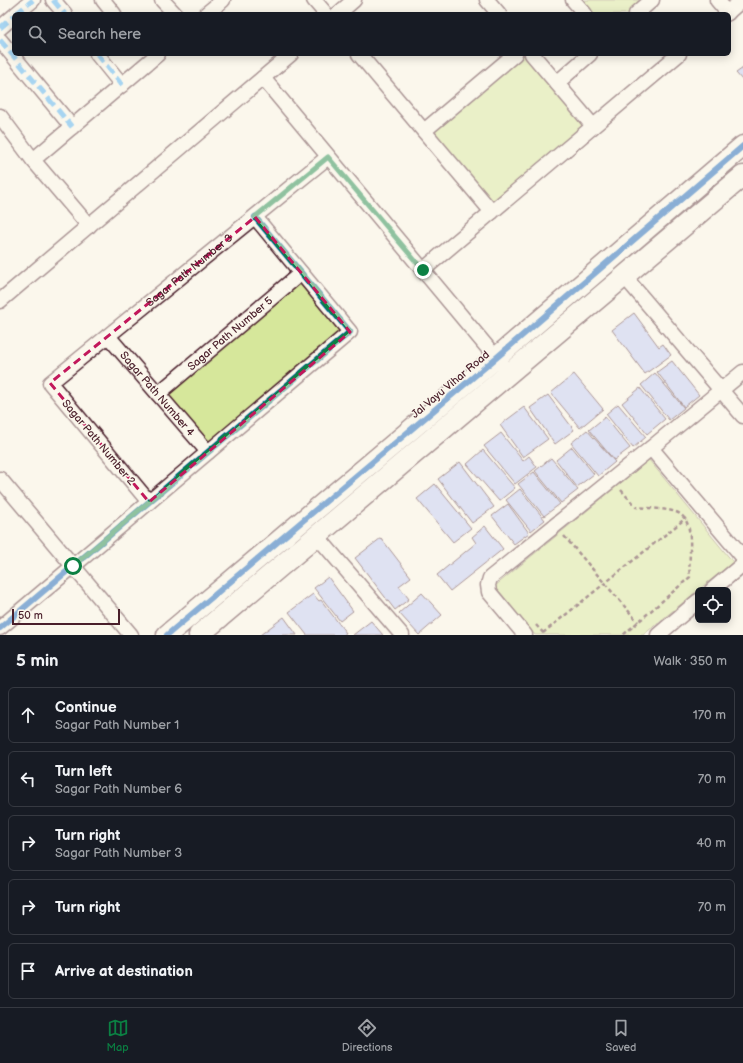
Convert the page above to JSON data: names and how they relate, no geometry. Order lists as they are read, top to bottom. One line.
{"streets":{"street":["Sagar Path Number 3","Sagar Path Number 5","Jal Vayu Vihar Road","Sagar Path Number 4","Sagar Path Number 2"]},"crossings":[["Sagar Path Number 3","Sagar Path Number 4"],["Sagar Path Number 3","Sagar Path Number 2"],["Sagar Path Number 5","Sagar Path Number 4"]],"scale_bar":"50 m","page":{"search":"Search here","scale":"50 m","heading":["5 min","Walk · 350 m"],"list":[["Continue","Sagar Path Number 1","170 m"],["Turn left","Sagar Path Number 6","70 m"],["Turn right","Sagar Path Number 3","40 m"],["Turn right","70 m"],"Arrive at destination"],"nav":["Map","Directions","Saved"]}}
